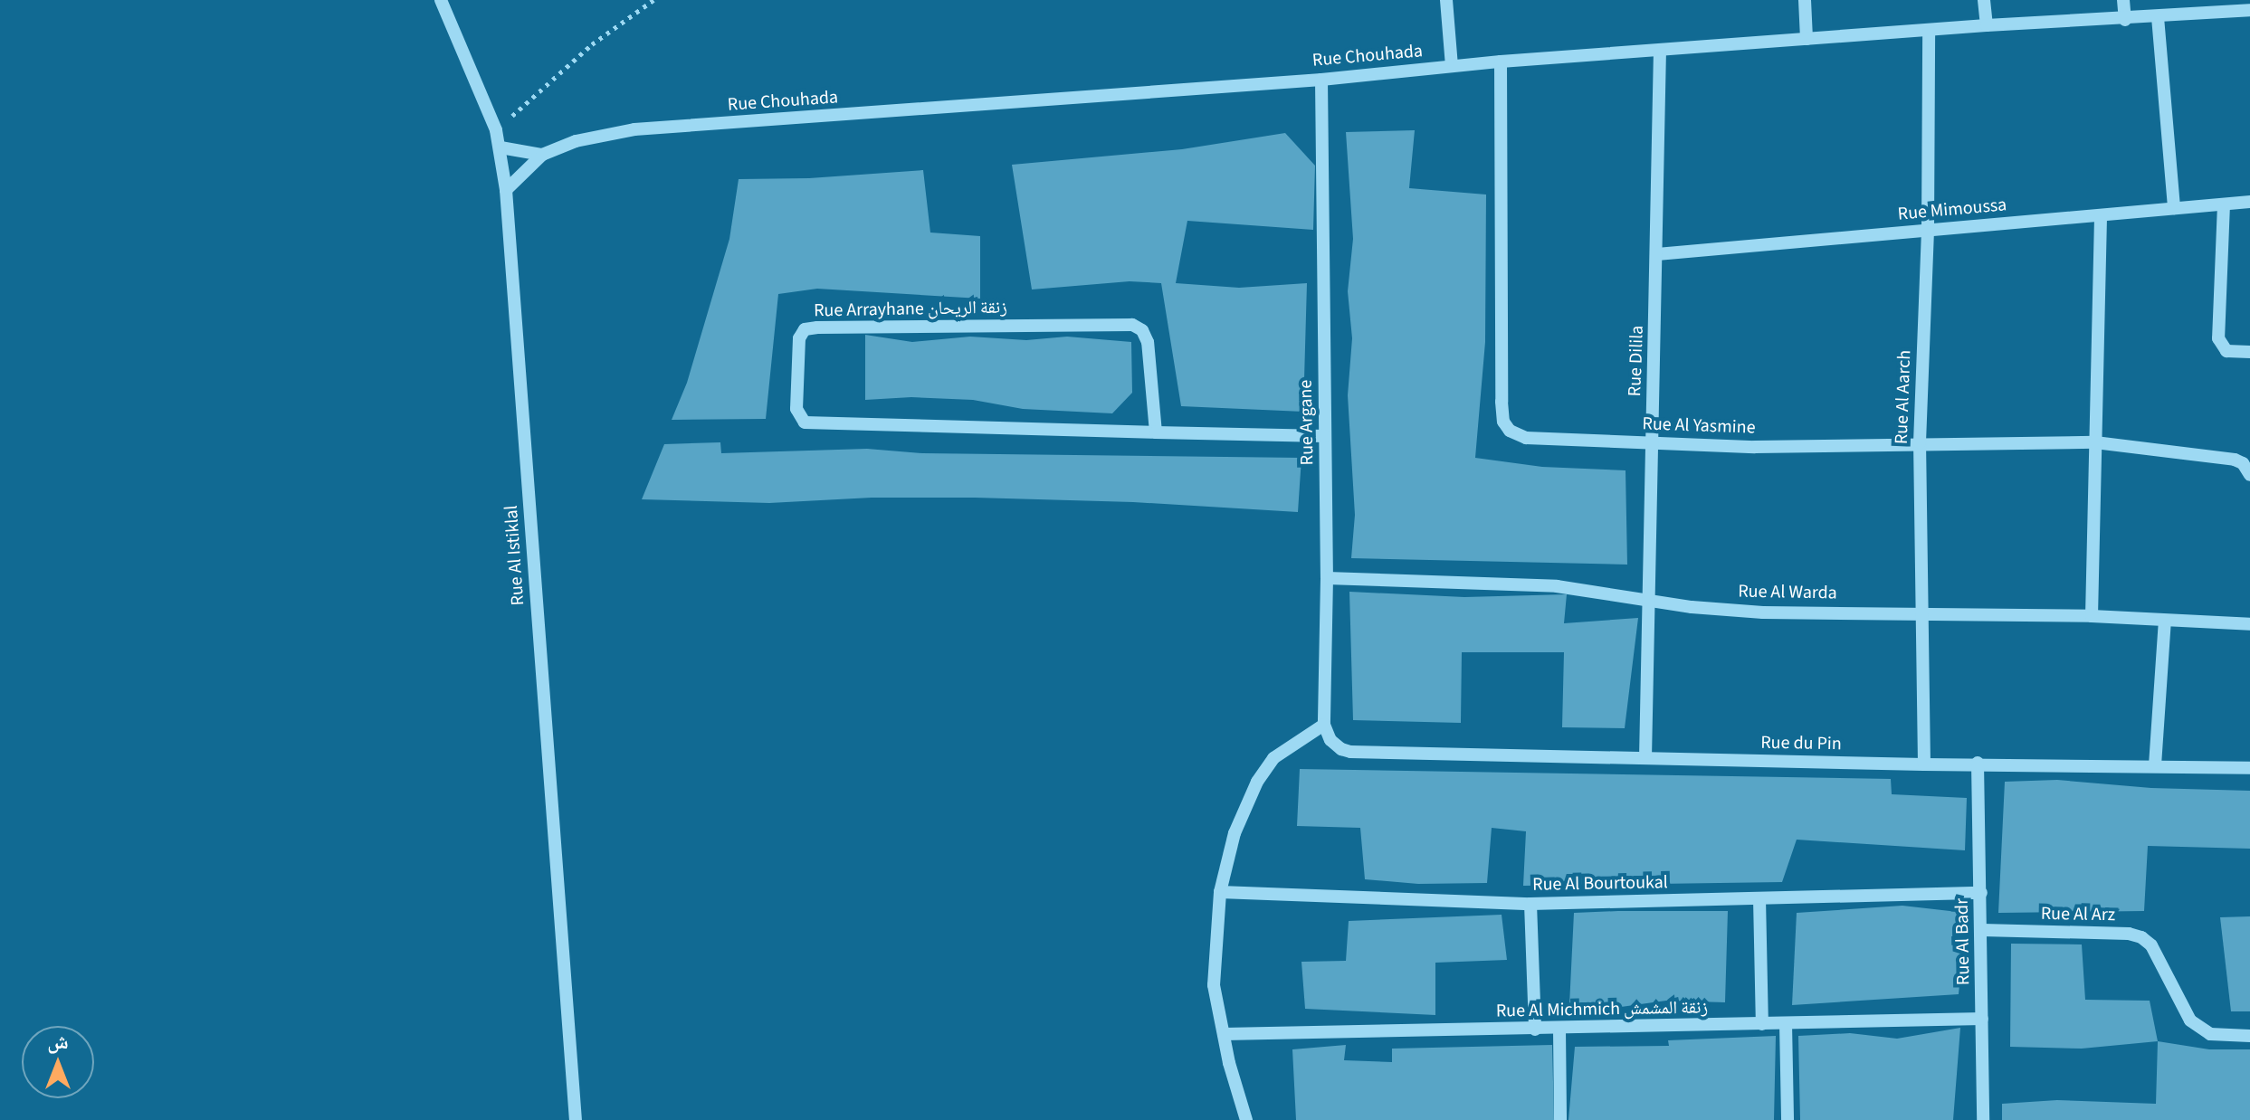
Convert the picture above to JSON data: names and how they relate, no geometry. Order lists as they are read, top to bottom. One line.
{"streets":{"street":["Rue Chouhada","Rue Mimoussa","Rue Arrayhane زنقة الريحان","Rue Dilila","Rue Al Aarch","Rue Argane","Rue Al Yasmine","Rue Al Istiklal","Rue Al Warda","Rue du Pin","Rue Al Bourtoukal","Rue Al Arz","Rue Al Badr","Rue Al Michmich زنقة المشمش"]},"crossings":[["Rue Chouhada","Rue Dilila"],["Rue Chouhada","Rue Al Aarch"],["Rue Chouhada","Rue Argane"],["Rue Chouhada","Rue Al Yasmine"],["Rue Chouhada","Rue Al Istiklal"],["Rue Mimoussa","Rue Dilila"],["Rue Mimoussa","Rue Al Aarch"],["Rue Arrayhane زنقة الريحان","Rue Argane"],["Rue Dilila","Rue Al Yasmine"],["Rue Dilila","Rue Al Warda"],["Rue Dilila","Rue du Pin"],["Rue Al Aarch","Rue Al Yasmine"],["Rue Al Aarch","Rue Al Warda"],["Rue Al Aarch","Rue du Pin"],["Rue Argane","Rue Al Warda"],["Rue Argane","Rue du Pin"],["Rue du Pin","Rue Al Badr"],["Rue Al Bourtoukal","Rue Al Badr"],["Rue Al Arz","Rue Al Badr"],["Rue Al Badr","Rue Al Michmich زنقة المشمش"]],"north":"top"}
